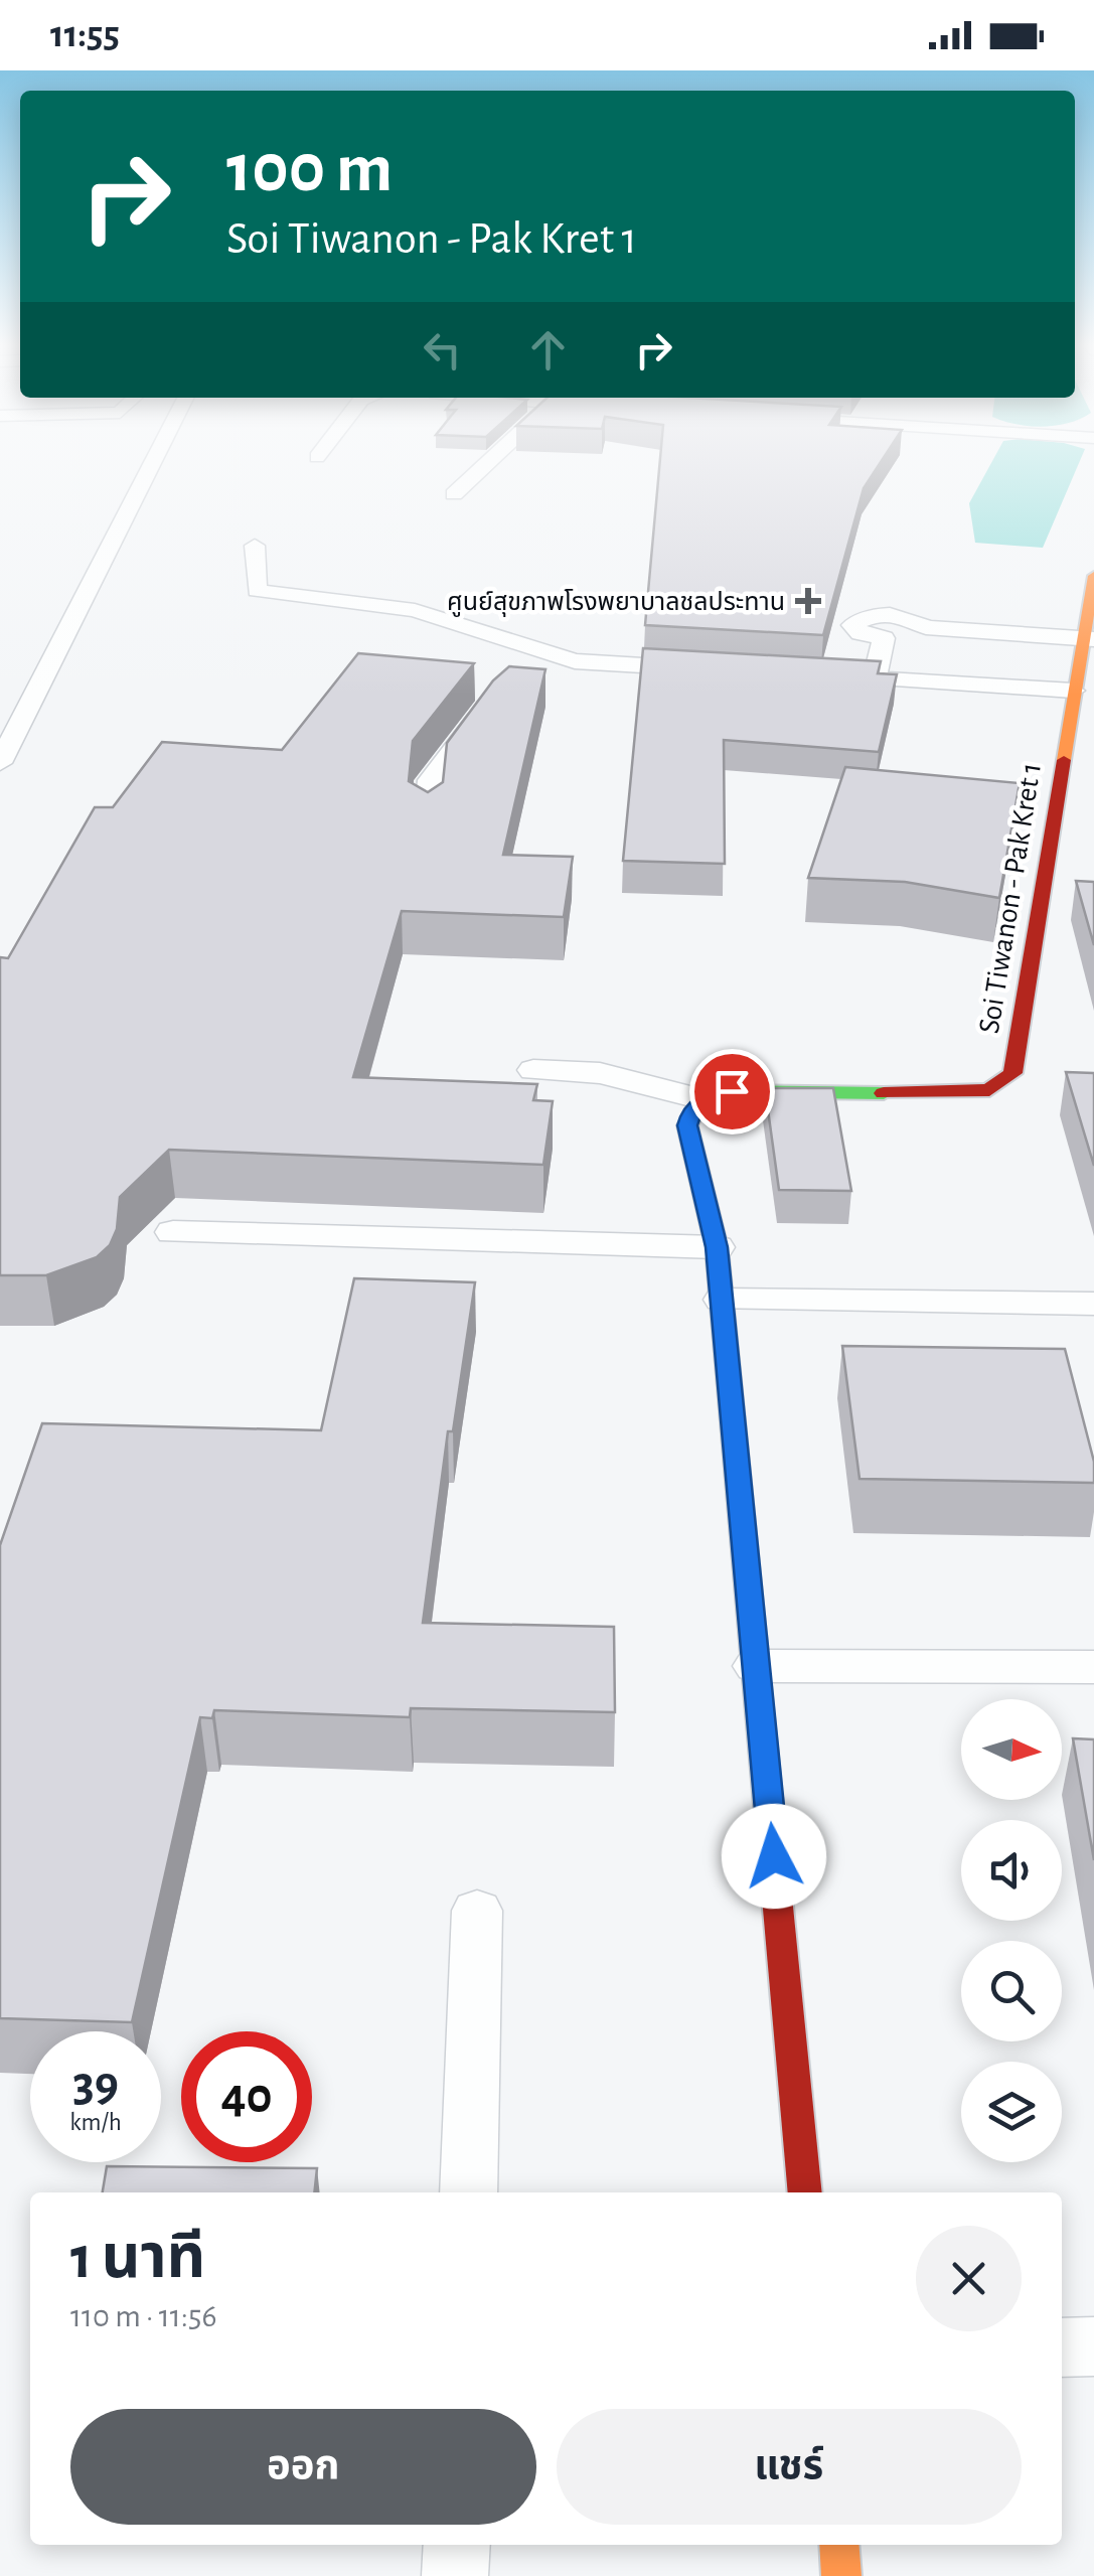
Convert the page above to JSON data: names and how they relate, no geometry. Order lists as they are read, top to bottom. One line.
{"streets":{"street":["Soi Tiwanon - Pak Kret 1"]},"places":{"health":["ศูนย์สุขภาพโรงพยาบาลชลประทาน"]},"north":"right","page":{"status":"11:55","turn":["100 m","Soi Tiwanon - Pak Kret 1"],"speed":"39 km/h","limit":"40","heading":["1 นาที","110 m · 11:56"],"buttons":["ออก","แชร์"]}}
